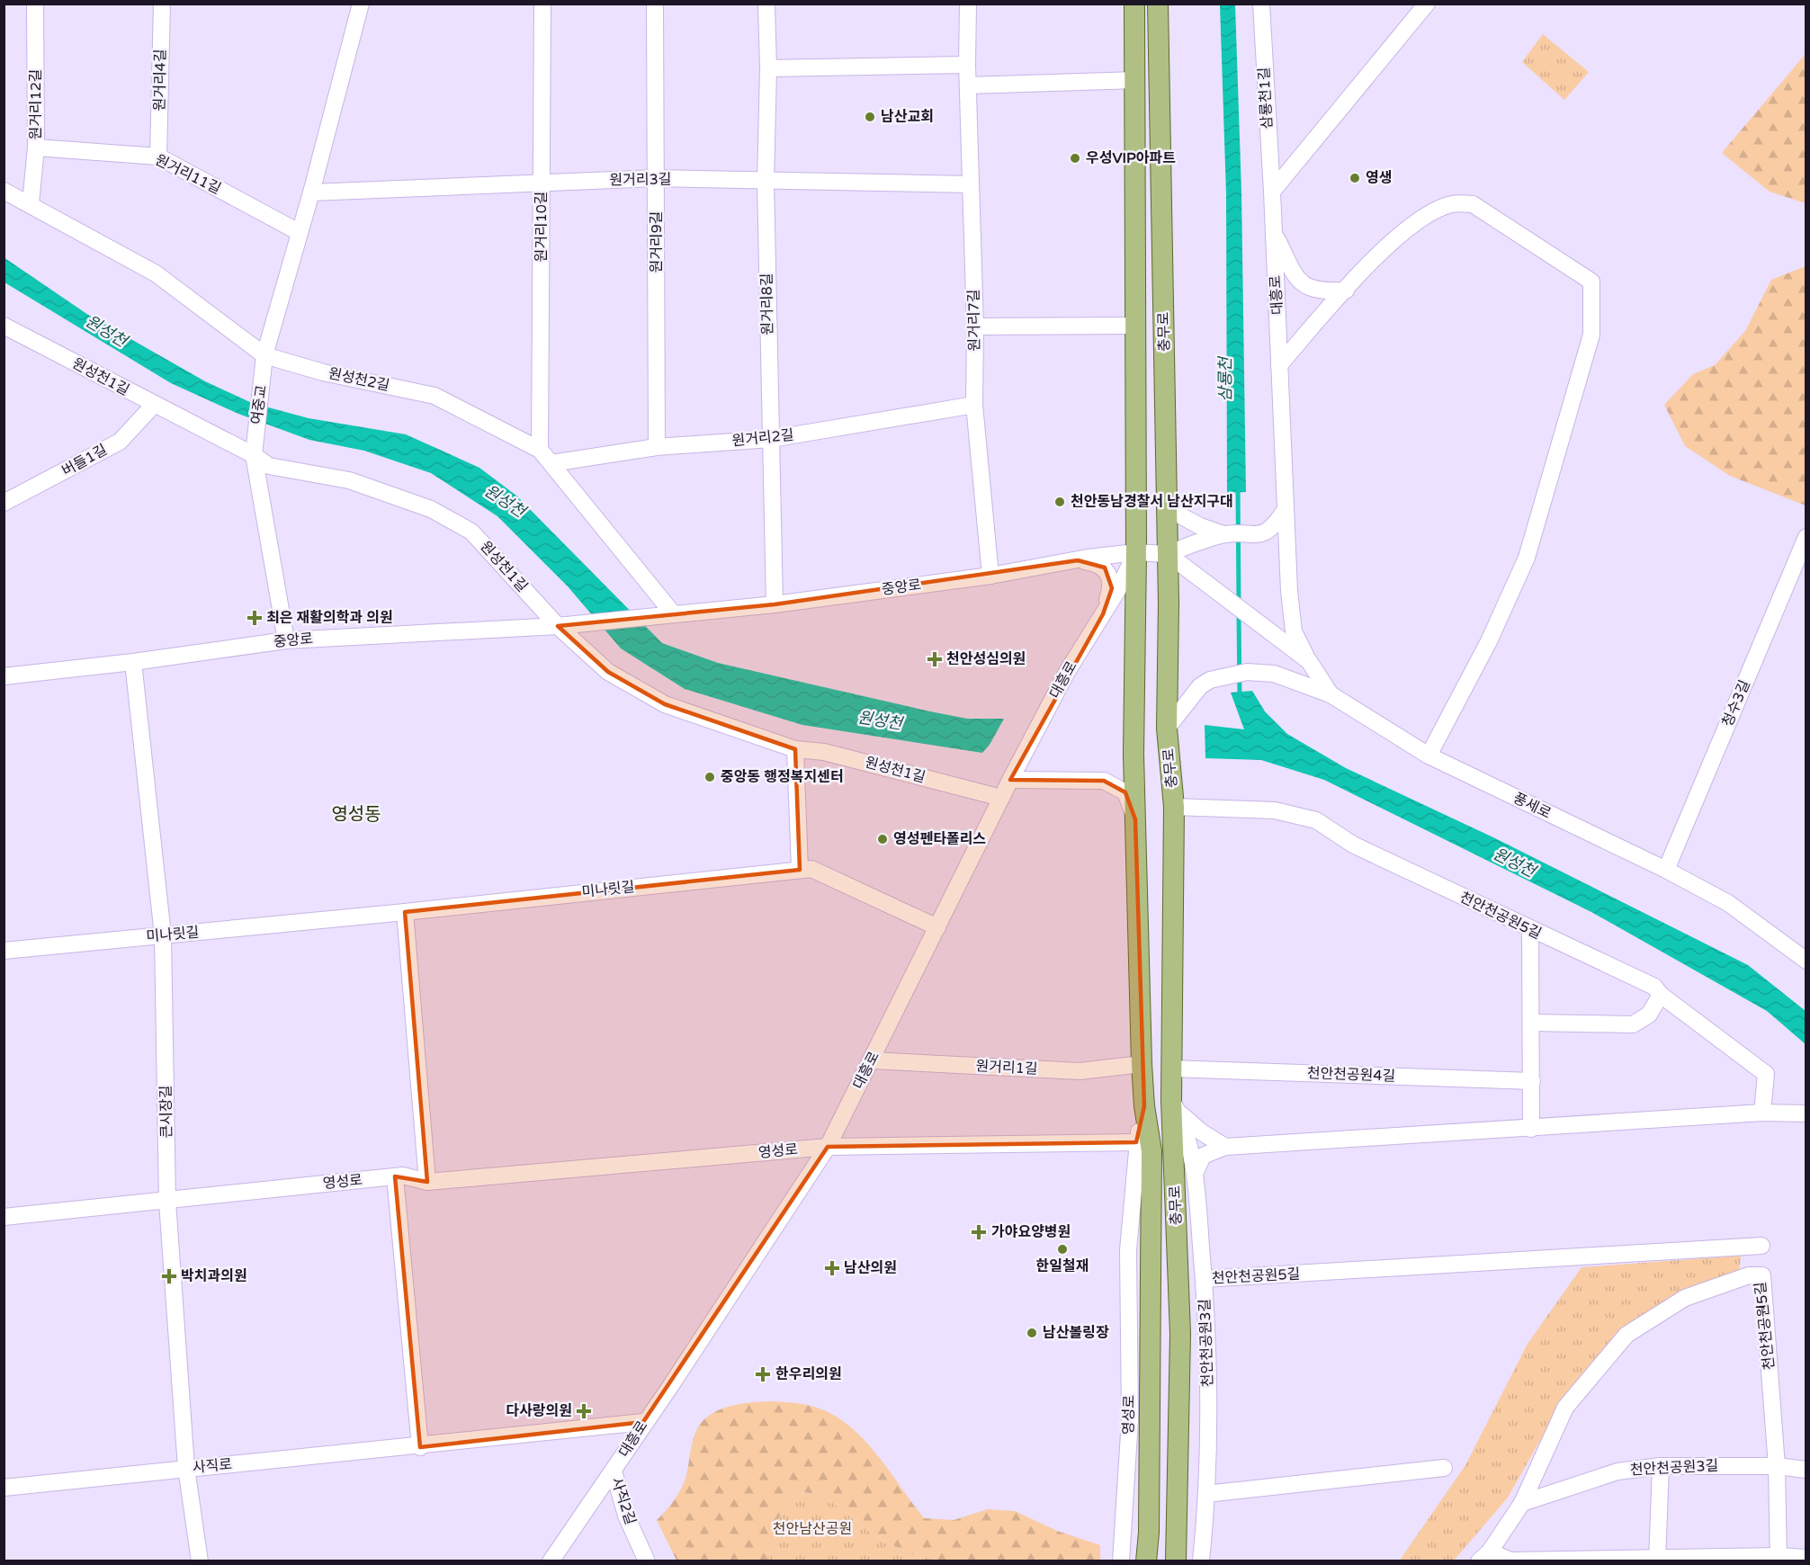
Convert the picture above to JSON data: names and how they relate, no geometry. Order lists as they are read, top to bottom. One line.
{"streets":{"main road":["충무로"],"street":["원거리4길","삼룡천1길","원거리12길","원거리11길","원거리3길","원거리10길","원거리9길","대흥로","원거리8길","원거리7길","원성천1길","원성천2길","여중교","원거리2길","버들1길","중앙로","청수3길","풍세로","미나릿길","천안천공원5길","원거리1길","천안천공원4길","큰시장길","영성로","천안천공원3길","사직로","사직2길"]},"crossings":[["원거리4길","원거리11길"],["삼룡천1길","대흥로"],["원거리12길","원거리11길"],["원거리12길","원성천2길"],["원거리3길","원거리10길"],["원거리3길","원거리9길"],["원거리3길","원거리8길"],["원거리3길","원거리7길"],["원거리10길","원성천2길"],["원거리9길","원거리2길"],["대흥로","충무로"],["대흥로","원성천1길"],["대흥로","중앙로"],["대흥로","풍세로"],["대흥로","원거리1길"],["대흥로","영성로"],["대흥로","사직로"],["대흥로","사직2길"],["원거리8길","원거리2길"],["원거리8길","중앙로"],["원거리7길","원거리2길"],["원거리7길","중앙로"],["충무로","중앙로"],["충무로","풍세로"],["충무로","천안천공원5길"],["충무로","원거리1길"],["충무로","천안천공원4길"],["충무로","천안천공원3길"],["원성천1길","여중교"],["원성천1길","버들1길"],["원성천1길","중앙로"],["원성천2길","여중교"],["원성천2길","원거리2길"],["원성천2길","중앙로"],["중앙로","풍세로"],["중앙로","큰시장길"],["청수3길","풍세로"],["미나릿길","큰시장길"],["천안천공원5길","천안천공원3길"],["큰시장길","영성로"],["큰시장길","사직로"]],"districts":["영성동"],"water":["원성천","삼룡천"],"parks":["천안남산공원"],"places":{"other":["남산교회","우성VIP아파트","영생","천안동남경찰서 남산지구대","중앙동 행정복지센터","영성펜타폴리스","한일철재","남산볼링장"],"health":["최은 재활의학과 의원","천안성심의원","가야요양병원","남산의원","박치과의원","한우리의원","다사랑의원"]}}
